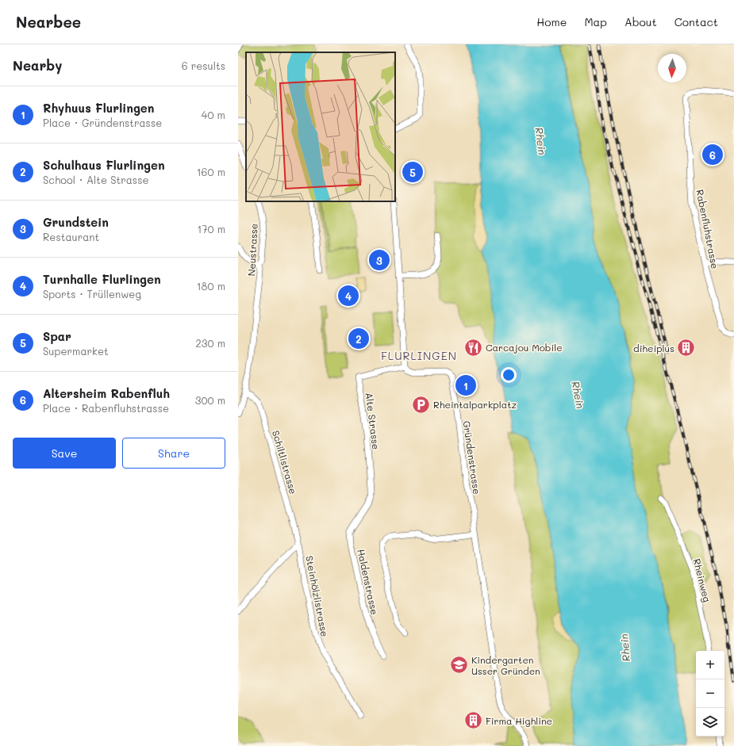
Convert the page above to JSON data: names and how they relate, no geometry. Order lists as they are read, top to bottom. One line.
{"streets":{"street":["Rabenfluhstrasse","Neustrasse","Alte Strasse","Gründenstrasse","Schiltlistrasse","Rheinweg","Haldenstrasse","Steinhölzlistrasse"]},"crossings":[["Neustrasse","Schiltlistrasse"],["Alte Strasse","Gründenstrasse"],["Alte Strasse","Haldenstrasse"],["Schiltlistrasse","Steinhölzlistrasse"]],"districts":["FLURLINGEN"],"water":["Rhein"],"places":{"restaurant":["Carcajou Mobile"],"building":["diheiplus","Firma Highline"],"parking":["Rheintalparkplatz"],"school or university":["Kindergarten Usser Gründen"]},"north":"bottom","page":{"header":"Nearbee","nav":["Home","Map","About","Contact"],"heading":["Nearby","6 results"],"list":[{"mark":"1","name":"Rhyhuus Flurlingen","note":"Place · Gründenstrasse","value":"40 m"},{"mark":"2","name":"Schulhaus Flurlingen","note":"School · Alte Strasse","value":"160 m"},{"mark":"3","name":"Grundstein","note":"Restaurant","value":"170 m"},{"mark":"4","name":"Turnhalle Flurlingen","note":"Sports · Trüllenweg","value":"180 m"},{"mark":"5","name":"Spar","note":"Supermarket","value":"230 m"},{"mark":"6","name":"Altersheim Rabenfluh","note":"Place · Rabenfluhstrasse","value":"300 m"}],"pins":["6","5","3","4","2","1"],"buttons":["Save","Share"],"map_buttons":["+","−"]}}
